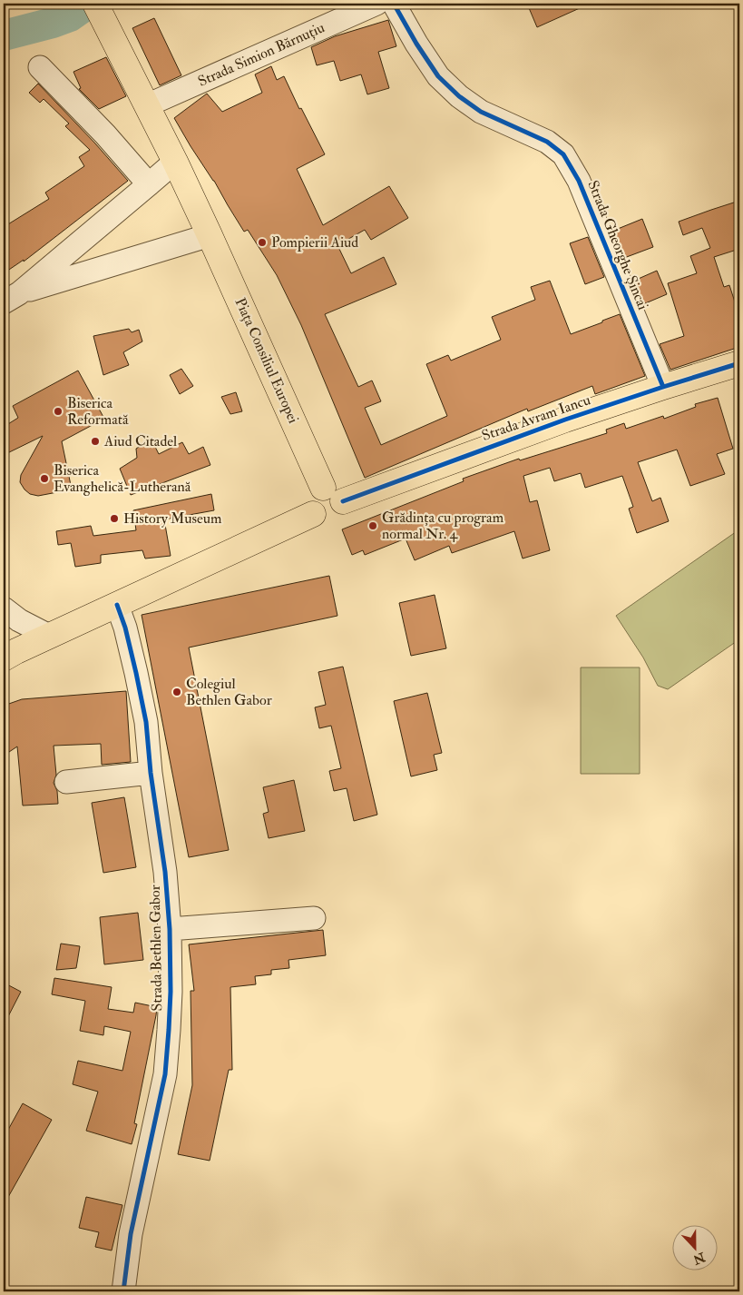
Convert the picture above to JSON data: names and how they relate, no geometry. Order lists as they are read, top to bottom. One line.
{"streets":{"main road":["Piața Consiliul Europei","Strada Avram Iancu"],"street":["Strada Simion Bărnuțiu","Strada Gheorghe Șincai","Strada Bethlen Gabor"]},"crossings":[["Strada Simion Bărnuțiu","Piața Consiliul Europei"],["Strada Gheorghe Șincai","Strada Avram Iancu"],["Piața Consiliul Europei","Strada Avram Iancu"]],"places":["Pompierii Aiud","Biserica Reformată","Aiud Citadel","Biserica Evanghelică-Lutherană","History Museum","Grădința cu program normal Nr. 4","Colegiul Bethlen Gabor"],"north":"bottom"}
